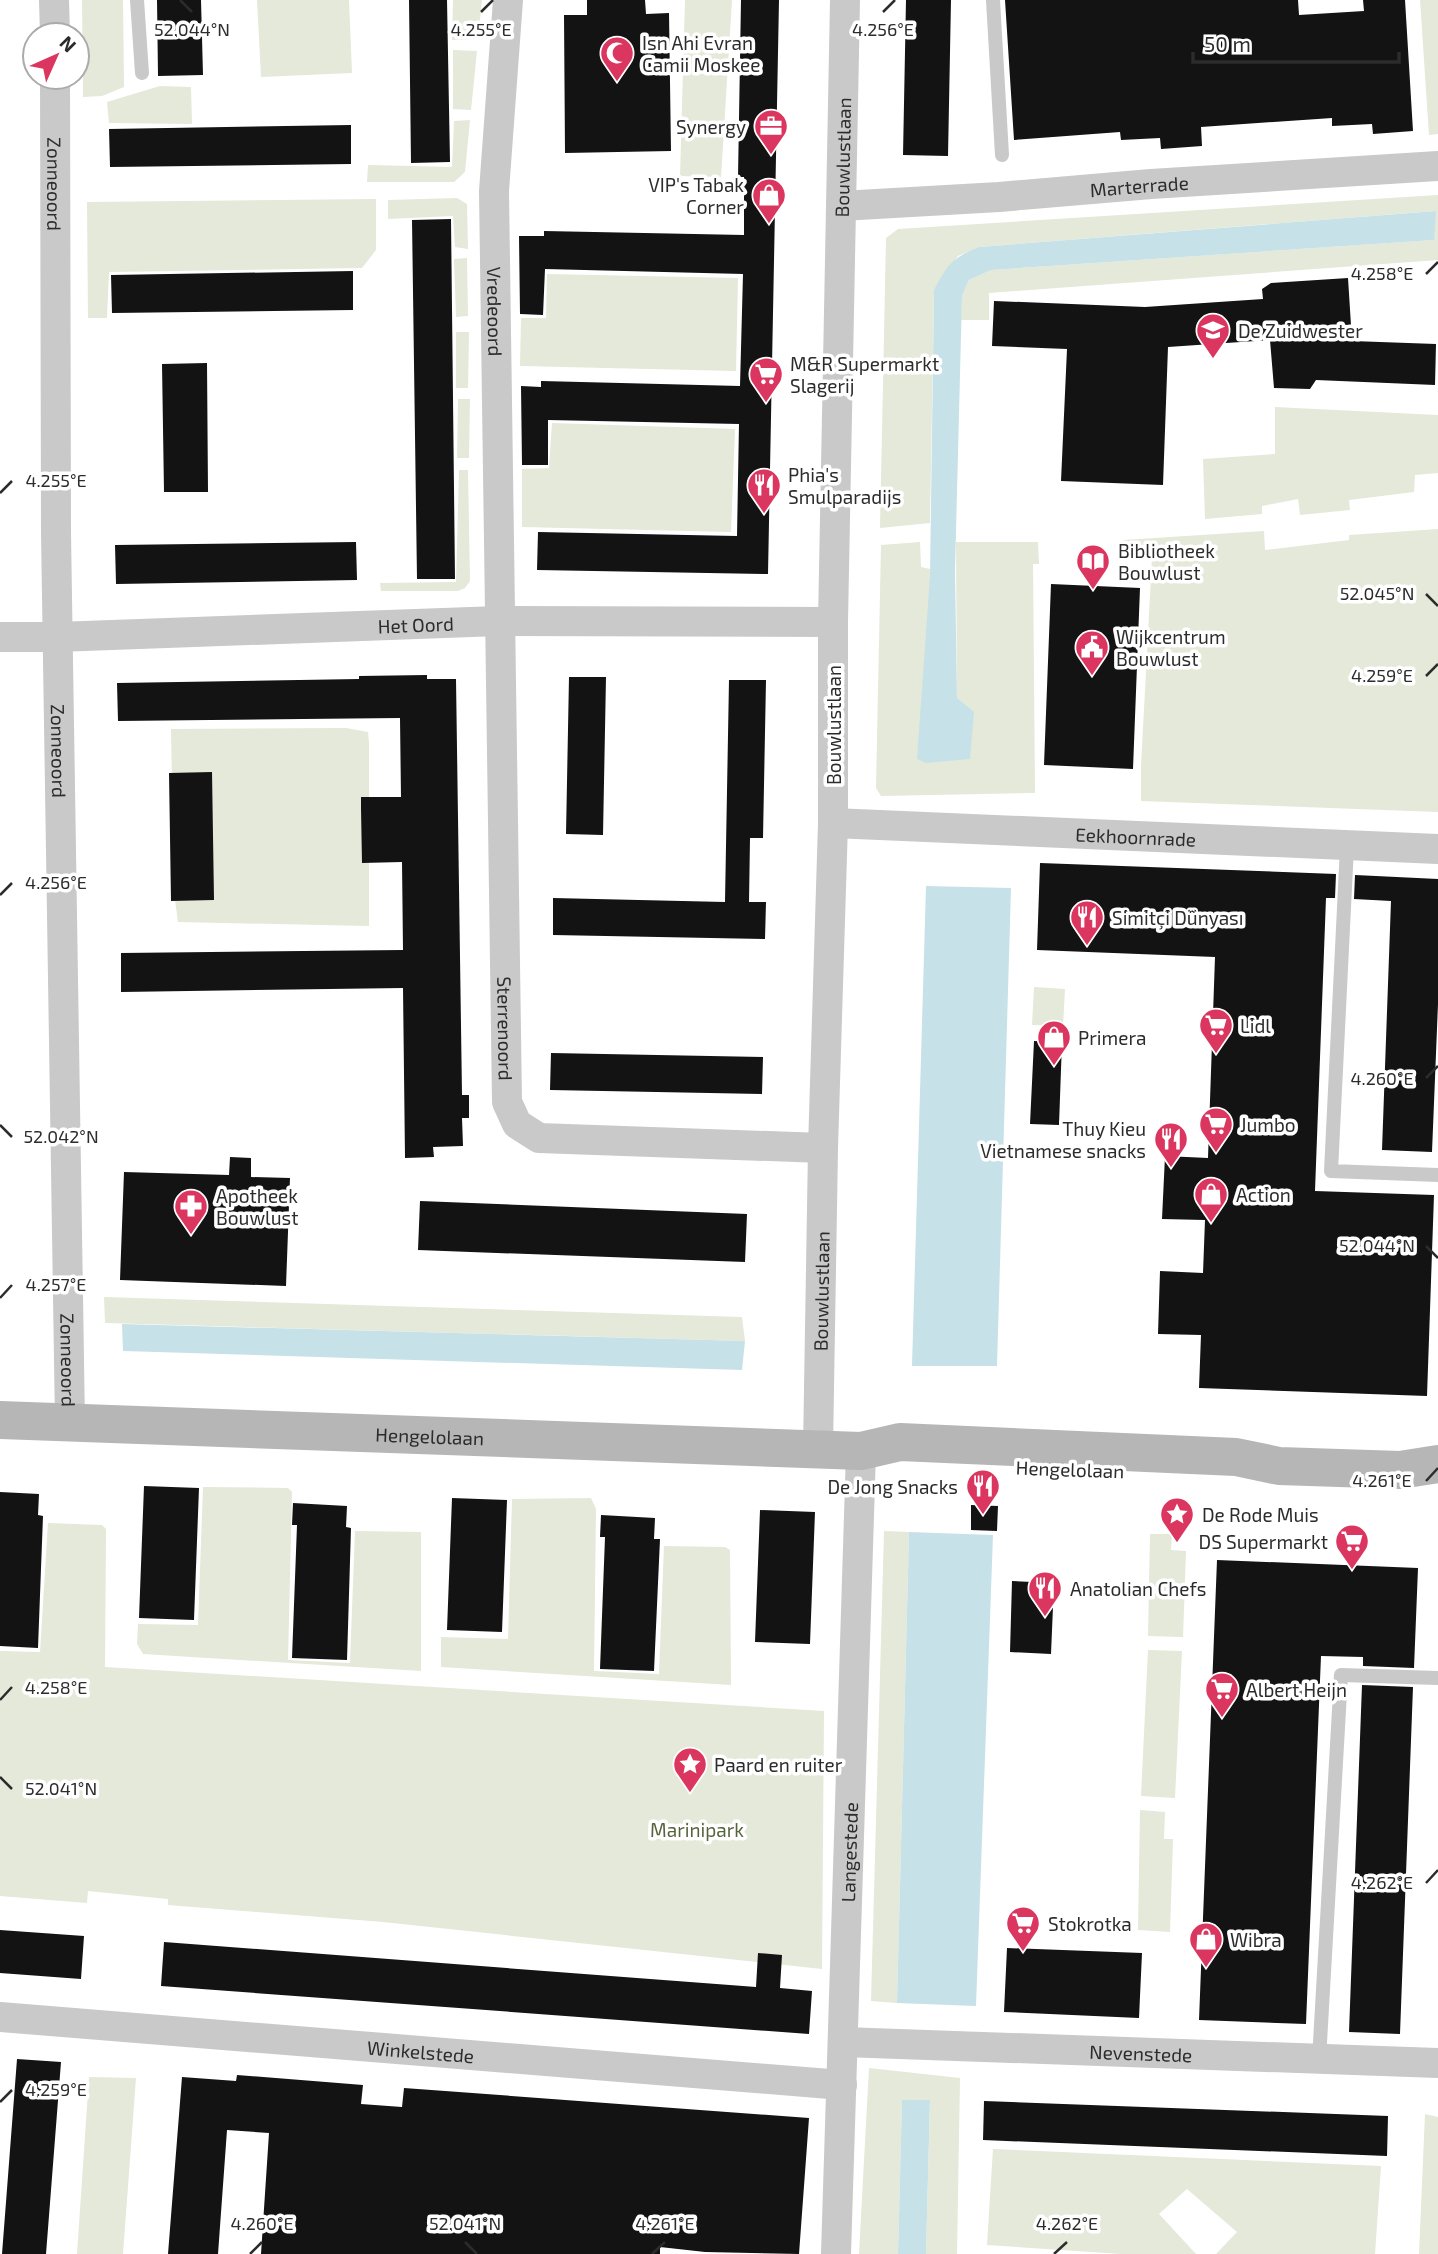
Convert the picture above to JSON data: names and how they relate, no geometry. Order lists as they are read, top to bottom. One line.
{"streets":{"street":["Bouwlustlaan","Zonneoord","Marterrade","Vredeoord","Het Oord","Eekhoornrade","Sterrenoord","Hengelolaan","Langestede","Winkelstede","Nevenstede"]},"crossings":[["Bouwlustlaan","Marterrade"],["Bouwlustlaan","Het Oord"],["Bouwlustlaan","Eekhoornrade"],["Bouwlustlaan","Sterrenoord"],["Bouwlustlaan","Hengelolaan"],["Zonneoord","Het Oord"],["Zonneoord","Hengelolaan"],["Vredeoord","Het Oord"],["Vredeoord","Sterrenoord"],["Het Oord","Sterrenoord"],["Hengelolaan","Langestede"],["Langestede","Winkelstede"],["Langestede","Nevenstede"]],"parks":["Marinipark"],"places":{"mosque":["Isn Ahi Evran Camii Moskee"],"office":["Synergy"],"shop":["VIP's Tabak Corner","Primera","Action","Wibra"],"school or university":["De Zuidwester"],"supermarket":["M&R Supermarkt Slagerij","Lidl","Jumbo","DS Supermarkt","Albert Heijn","Stokrotka"],"restaurant":["Phia's Smulparadijs","Simitçi Dünyası","Thuy Kieu Vietnamese snacks","De Jong Snacks","Anatolian Chefs"],"library":["Bibliotheek Bouwlust"],"public building":["Wijkcentrum Bouwlust"],"pharmacy":["Apotheek Bouwlust"],"place":["De Rode Muis","Paard en ruiter"]},"scale_bar":"50 m","north":"top right","coordinates":["52.044°N","4.255°E","4.256°E","4.258°E","52.045°N","4.259°E","4.260°E","52.042°N","4.257°E","4.261°E","52.041°N","4.262°E"]}
